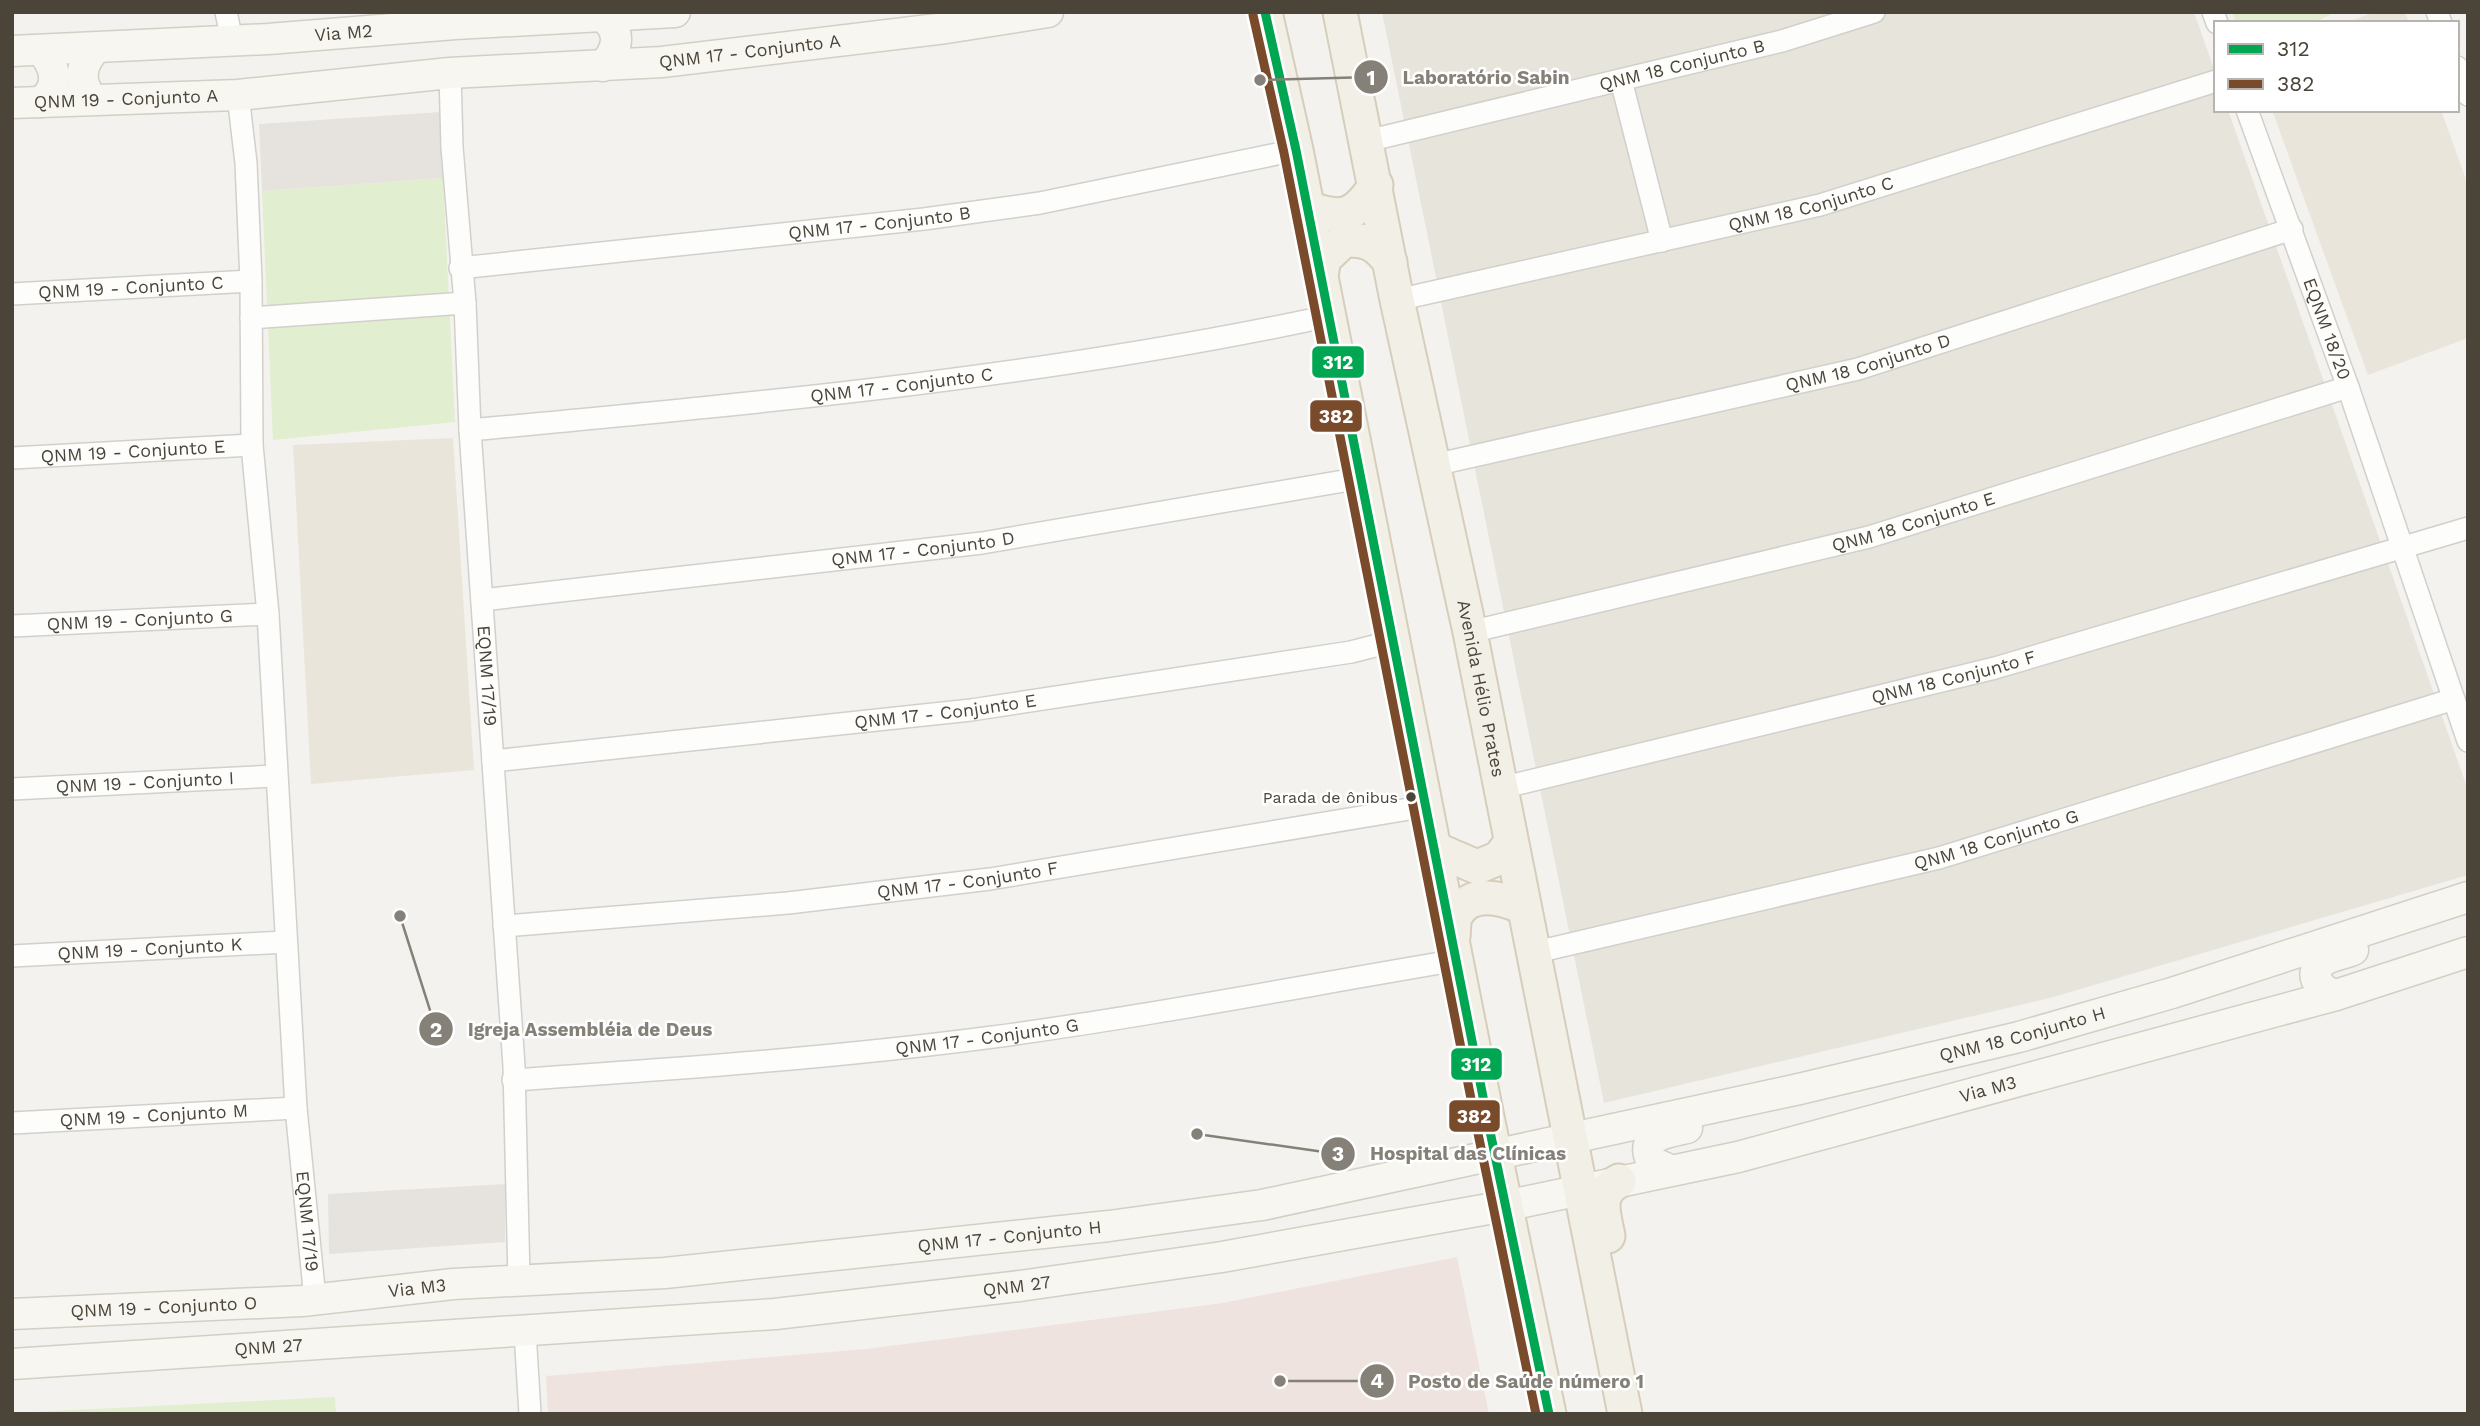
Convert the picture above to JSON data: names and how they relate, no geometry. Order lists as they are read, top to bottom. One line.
{"streets":{"main road":["Via M2","QNM 17 - Conjunto A","QNM 19 - Conjunto A","Avenida Hélio Prates","QNM 18 Conjunto H","Via M3","QNM 17 - Conjunto H","QNM 27","QNM 19 - Conjunto O"],"street":["QNM 18 Conjunto B","QNM 18 Conjunto C","QNM 17 - Conjunto B","QNM 19 - Conjunto C","EQNM 18/20","QNM 18 Conjunto D","QNM 17 - Conjunto C","QNM 19 - Conjunto E","QNM 18 Conjunto E","QNM 17 - Conjunto D","QNM 19 - Conjunto G","EQNM 17/19","QNM 18 Conjunto F","QNM 17 - Conjunto E","QNM 19 - Conjunto I","QNM 18 Conjunto G","QNM 17 - Conjunto F","QNM 19 - Conjunto K","QNM 17 - Conjunto G","QNM 19 - Conjunto M"]},"crossings":[["QNM 17 - Conjunto A","EQNM 17/19"],["QNM 18 Conjunto B","Avenida Hélio Prates"],["QNM 19 - Conjunto A","EQNM 17/19"],["QNM 18 Conjunto C","Avenida Hélio Prates"],["QNM 17 - Conjunto B","EQNM 17/19"],["QNM 19 - Conjunto C","EQNM 17/19"],["EQNM 18/20","QNM 18 Conjunto D"],["EQNM 18/20","QNM 18 Conjunto E"],["EQNM 18/20","QNM 18 Conjunto F"],["EQNM 18/20","QNM 18 Conjunto G"],["QNM 18 Conjunto D","Avenida Hélio Prates"],["QNM 17 - Conjunto C","EQNM 17/19"],["QNM 19 - Conjunto E","EQNM 17/19"],["QNM 18 Conjunto E","Avenida Hélio Prates"],["QNM 17 - Conjunto D","EQNM 17/19"],["QNM 19 - Conjunto G","EQNM 17/19"],["EQNM 17/19","QNM 17 - Conjunto E"],["EQNM 17/19","QNM 19 - Conjunto I"],["EQNM 17/19","QNM 17 - Conjunto F"],["EQNM 17/19","QNM 19 - Conjunto K"],["EQNM 17/19","QNM 17 - Conjunto G"],["EQNM 17/19","Via M3"],["EQNM 17/19","QNM 19 - Conjunto M"],["EQNM 17/19","QNM 17 - Conjunto H"],["EQNM 17/19","QNM 19 - Conjunto O"],["QNM 18 Conjunto F","Avenida Hélio Prates"],["Avenida Hélio Prates","QNM 18 Conjunto G"],["Avenida Hélio Prates","QNM 18 Conjunto H"],["Avenida Hélio Prates","Via M3"],["Via M3","QNM 17 - Conjunto H"],["Via M3","QNM 27"],["Via M3","QNM 19 - Conjunto O"]],"places":["Laboratório Sabin","Parada de ônibus","Igreja Assembléia de Deus","Hospital das Clínicas","Posto de Saúde número 1"],"lines":["transit line 312","transit line 382"],"legend":["312","382"]}
